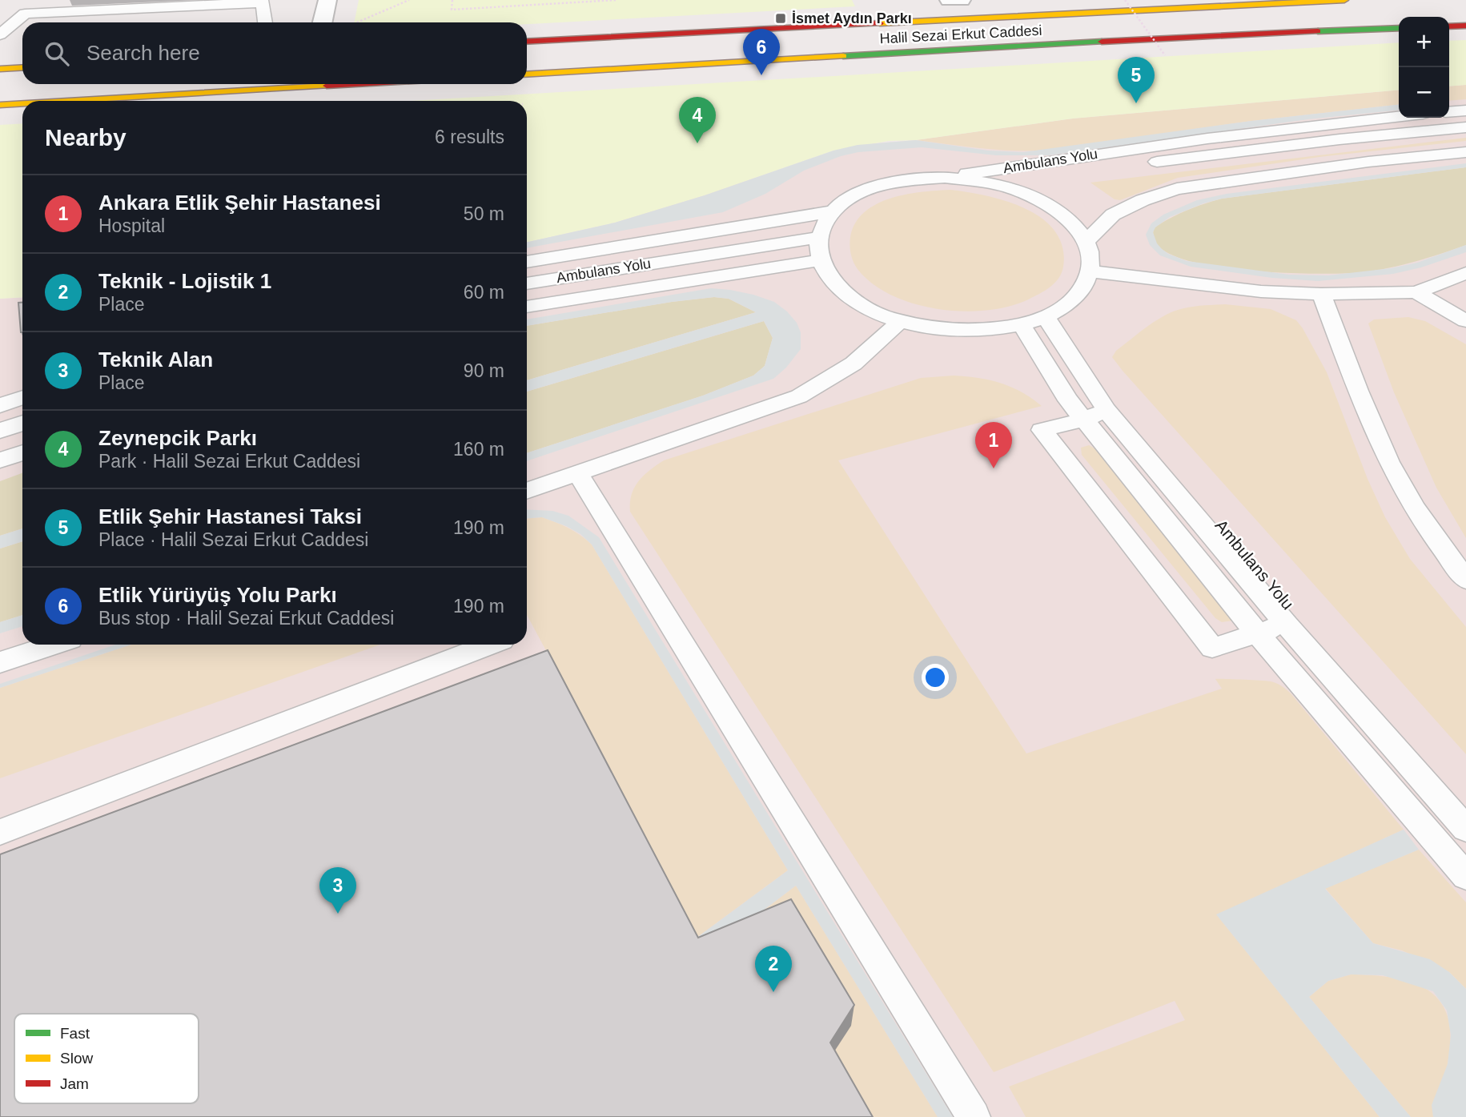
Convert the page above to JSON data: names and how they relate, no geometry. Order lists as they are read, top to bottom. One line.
{"streets":{"main road":["Halil Sezai Erkut Caddesi"],"lane":["Ambulans Yolu"]},"places":{"transit":["İsmet Aydın Parkı"]},"legend":["Fast","Slow","Jam"],"page":{"map_buttons":["+","−"],"search":"Search here","pins":["6","5","4","1","3","2"],"heading":["Nearby","6 results"],"list":[{"mark":"1","name":"Ankara Etlik Şehir Hastanesi","note":"Hospital","value":"50 m"},{"mark":"2","name":"Teknik - Lojistik 1","note":"Place","value":"60 m"},{"mark":"3","name":"Teknik Alan","note":"Place","value":"90 m"},{"mark":"4","name":"Zeynepcik Parkı","note":"Park · Halil Sezai Erkut Caddesi","value":"160 m"},{"mark":"5","name":"Etlik Şehir Hastanesi Taksi","note":"Place · Halil Sezai Erkut Caddesi","value":"190 m"},{"mark":"6","name":"Etlik Yürüyüş Yolu Parkı","note":"Bus stop · Halil Sezai Erkut Caddesi","value":"190 m"}]}}
